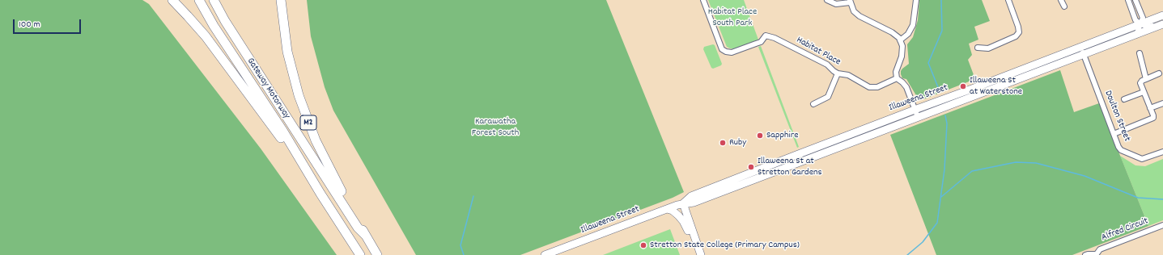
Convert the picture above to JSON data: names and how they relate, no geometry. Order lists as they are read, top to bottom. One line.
{"streets":{"highway":["Gateway Motorway","M2"],"main road":["Illaweena Street"],"street":["Habitat Place","Doulton Street","Alfred Circuit"]},"crossings":[["Illaweena Street","Doulton Street"]],"parks":["Habitat Place South Park","Karawatha Forest South"],"places":["Illaweena St at Waterstone","Sapphire","Ruby","Illaweena St at Stretton Gardens","Stretton State College (Primary Campus)"],"scale_bar":"100 m"}
